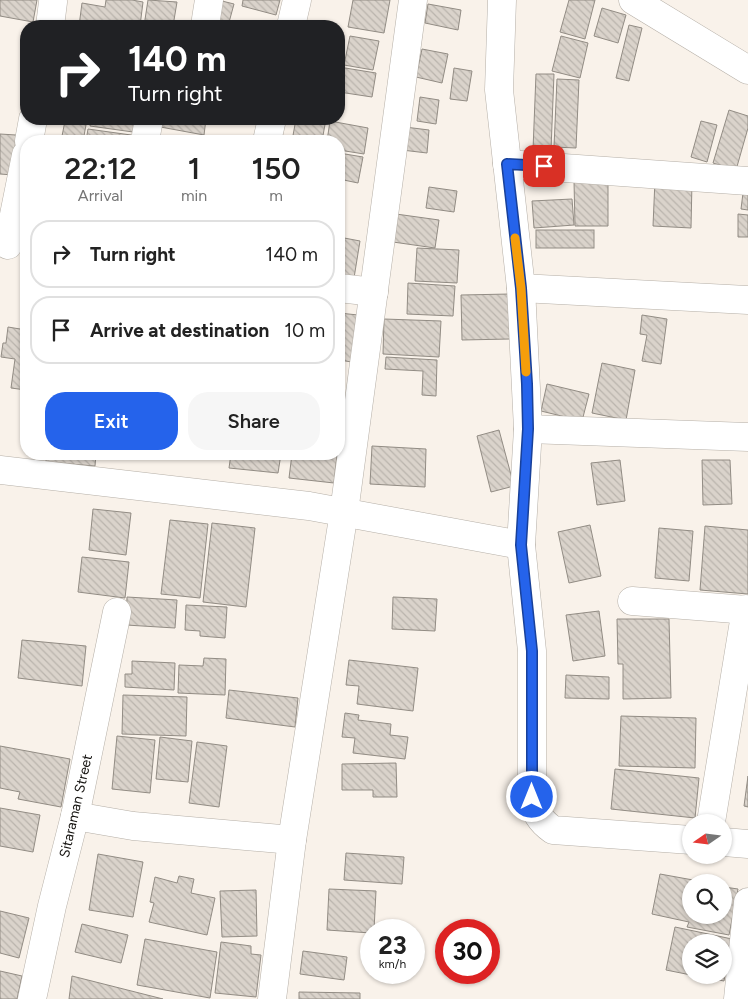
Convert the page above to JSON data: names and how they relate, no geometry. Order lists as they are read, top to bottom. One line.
{"streets":{"street":["Sitaraman Street"]},"north":"left","page":{"turn":["140 m","Turn right"],"eta":["22:12","Arrival","1","min","150","m"],"list":[{"name":"Turn right","value":"140 m"},{"name":"Arrive at destination","value":"10 m"}],"buttons":["Exit","Share"],"speed":"23 km/h","limit":"30"}}
